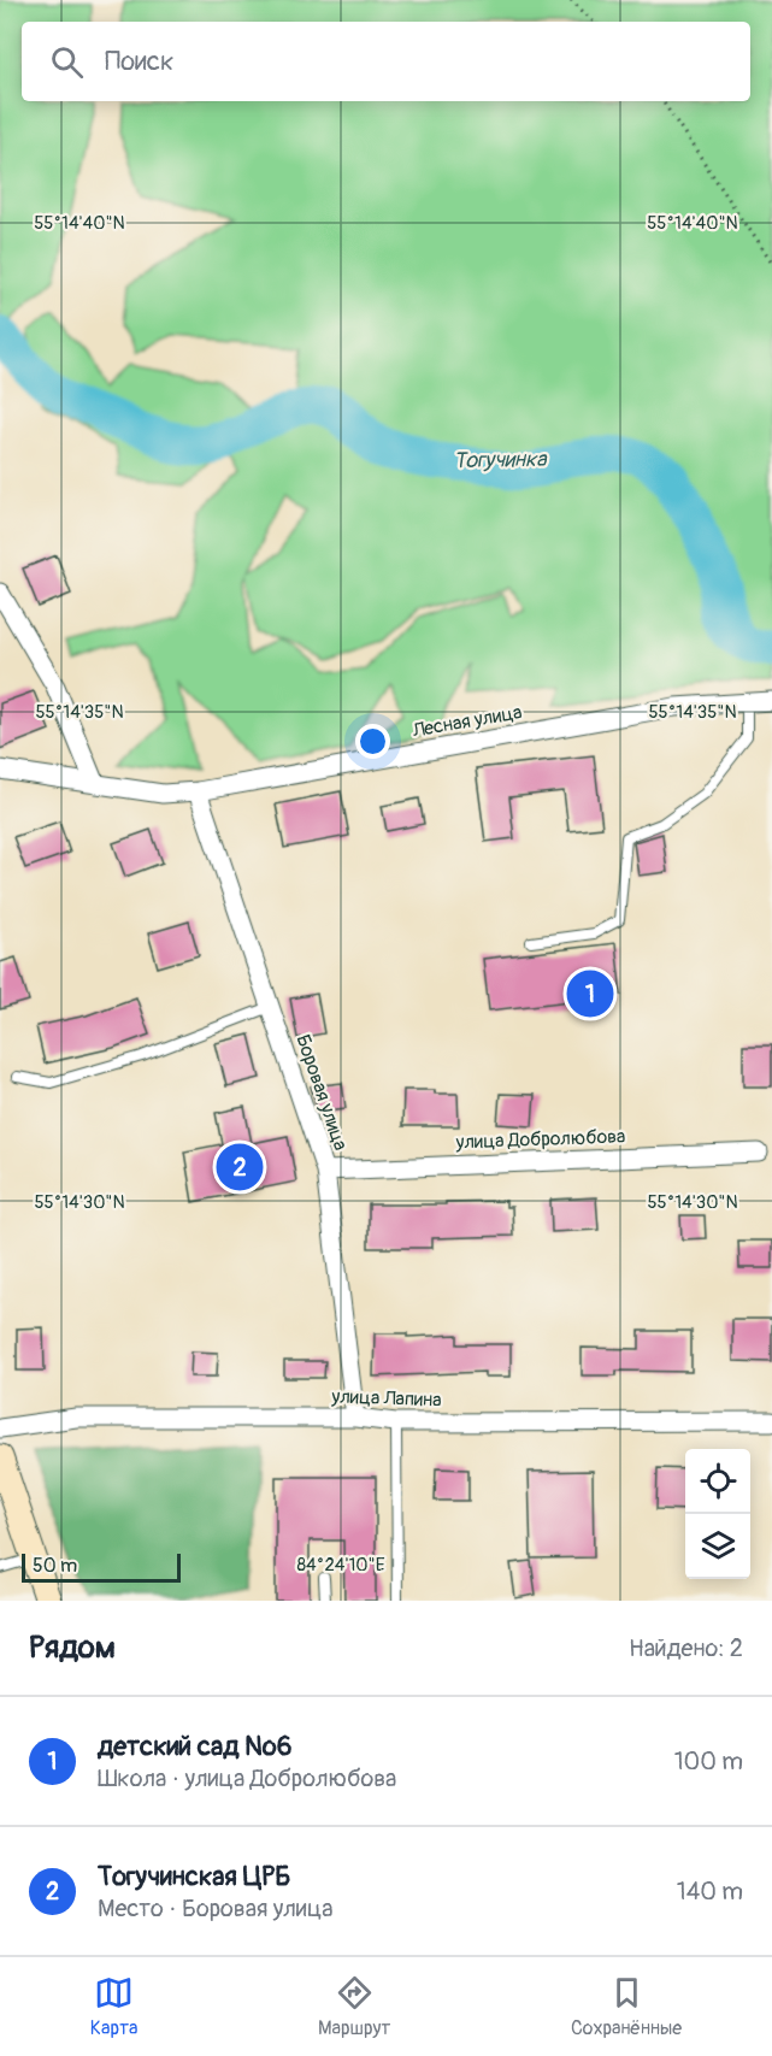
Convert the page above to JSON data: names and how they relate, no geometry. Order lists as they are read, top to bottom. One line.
{"streets":{"street":["Лесная улица","Боровая улица","улица Добролюбова","улица Лапина"]},"crossings":[["Лесная улица","Боровая улица"],["Боровая улица","улица Добролюбова"],["Боровая улица","улица Лапина"]],"water":["Тогучинка"],"scale_bar":"50 m","page":{"search":"Поиск","pins":["1","2"],"scale":"50 m","heading":["Рядом","Найдено: 2"],"list":[{"mark":"1","name":"детский сад №6","note":"Школа · улица Добролюбова","value":"100 m"},{"mark":"2","name":"Тогучинская ЦРБ","note":"Место · Боровая улица","value":"140 m"}],"nav":["Карта","Маршрут","Сохранённые"]},"coordinates":["55°14'40\"N","55°14'35\"N","55°14'30\"N","84°24'10\"E"]}
